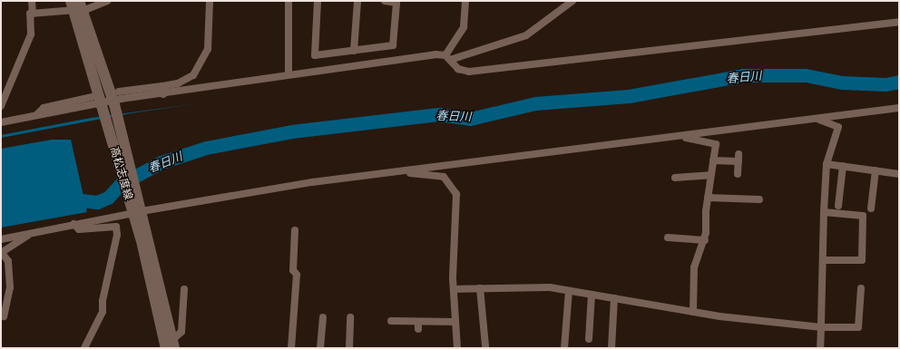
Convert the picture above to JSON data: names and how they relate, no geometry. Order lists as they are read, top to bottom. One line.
{"streets":{"main road":["高松志度線"]},"water":["春日川"]}
